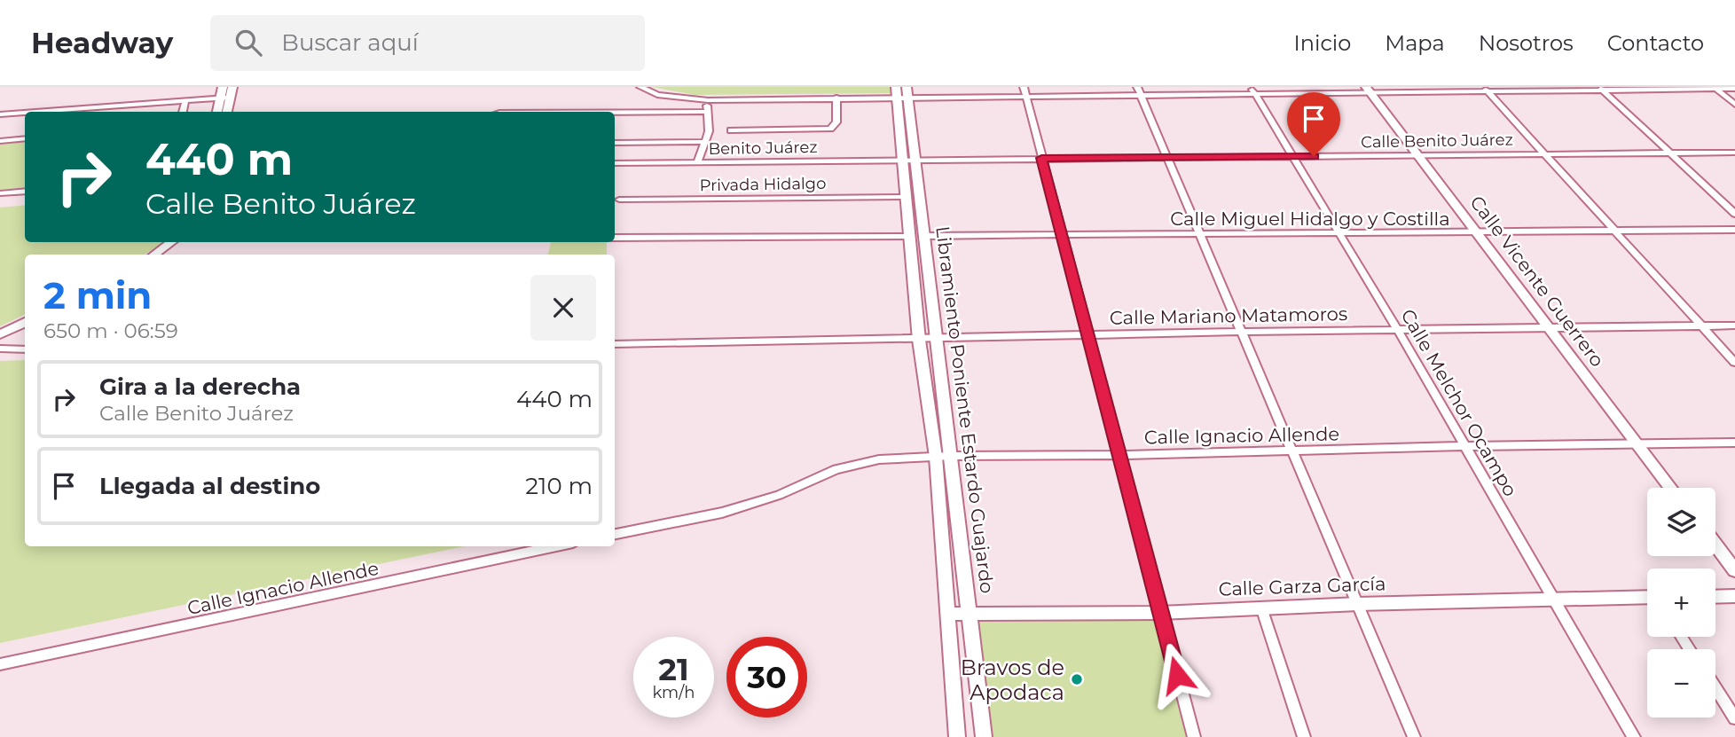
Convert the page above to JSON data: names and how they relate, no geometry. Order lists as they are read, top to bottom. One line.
{"streets":{"street":["Calle Benito Juárez","Benito Juárez","Privada Hidalgo","Calle Miguel Hidalgo y Costilla","Calle Vicente Guerrero","Calle Mariano Matamoros","Calle Melchor Ocampo","Libramiento Poniente Estardo Guajardo","Calle Ignacio Allende","Calle Garza García"]},"crossings":[["Calle Benito Juárez","Benito Juárez"],["Calle Benito Juárez","Calle Vicente Guerrero"],["Calle Benito Juárez","Calle Melchor Ocampo"],["Calle Benito Juárez","Libramiento Poniente Estardo Guajardo"],["Benito Juárez","Libramiento Poniente Estardo Guajardo"],["Privada Hidalgo","Libramiento Poniente Estardo Guajardo"],["Calle Miguel Hidalgo y Costilla","Calle Vicente Guerrero"],["Calle Miguel Hidalgo y Costilla","Calle Melchor Ocampo"],["Calle Miguel Hidalgo y Costilla","Libramiento Poniente Estardo Guajardo"],["Calle Vicente Guerrero","Calle Mariano Matamoros"],["Calle Vicente Guerrero","Calle Ignacio Allende"],["Calle Mariano Matamoros","Calle Melchor Ocampo"],["Calle Mariano Matamoros","Libramiento Poniente Estardo Guajardo"],["Calle Melchor Ocampo","Calle Ignacio Allende"],["Calle Melchor Ocampo","Calle Garza García"],["Libramiento Poniente Estardo Guajardo","Calle Ignacio Allende"],["Libramiento Poniente Estardo Guajardo","Calle Garza García"]],"places":["Bravos de Apodaca"],"page":{"header":"Headway","search":"Buscar aquí","nav":["Inicio","Mapa","Nosotros","Contacto"],"turn":["440 m","Calle Benito Juárez"],"heading":["2 min","650 m · 06:59"],"list":[{"name":"Gira a la derecha","note":"Calle Benito Juárez","value":"440 m"},{"name":"Llegada al destino","value":"210 m"}],"map_buttons":["+","−"],"speed":"21 km/h","limit":"30"}}
